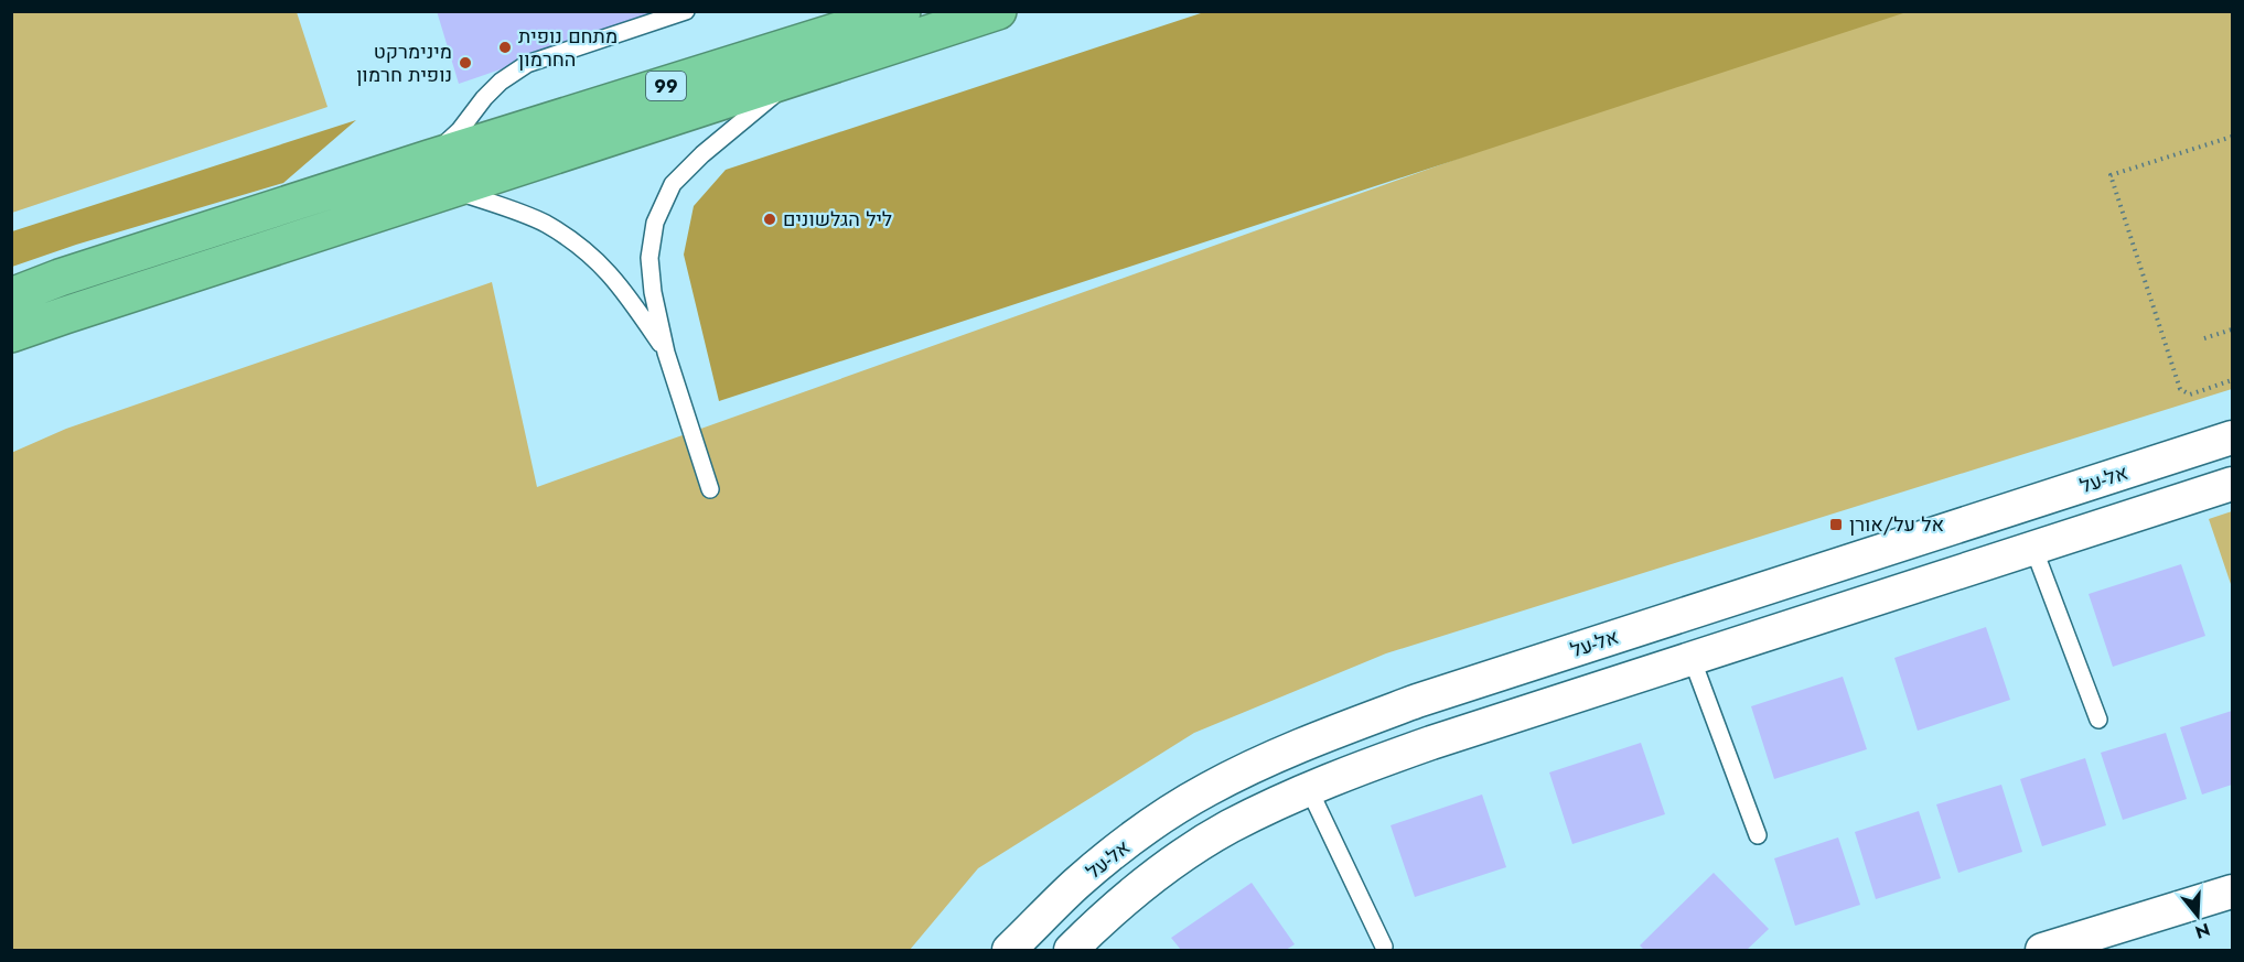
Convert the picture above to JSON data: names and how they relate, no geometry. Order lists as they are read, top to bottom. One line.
{"streets":{"highway":["99"],"street":["אל-על"]},"places":{"other":["מתחם נופית החרמון","מינימרקט נופית חרמון","ליל הגלשונים"],"transit":["אל על/אורן"]},"north":"bottom"}
